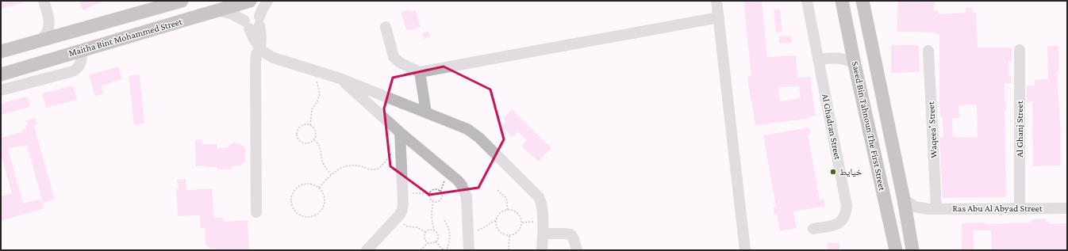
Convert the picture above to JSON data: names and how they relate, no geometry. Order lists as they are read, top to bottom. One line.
{"streets":{"main road":["Maitha Bint Mohammed Street","Saeed Bin Tahnoun The First Street"],"street":["Al Ghadran Street","Al Ghanj Street","Waqeea' Street","Ras Abu Al Abyad Street"]},"crossings":[["Saeed Bin Tahnoun The First Street","Ras Abu Al Abyad Street"],["Al Ghanj Street","Ras Abu Al Abyad Street"],["Waqeea' Street","Ras Abu Al Abyad Street"]],"places":["خيايط"]}
